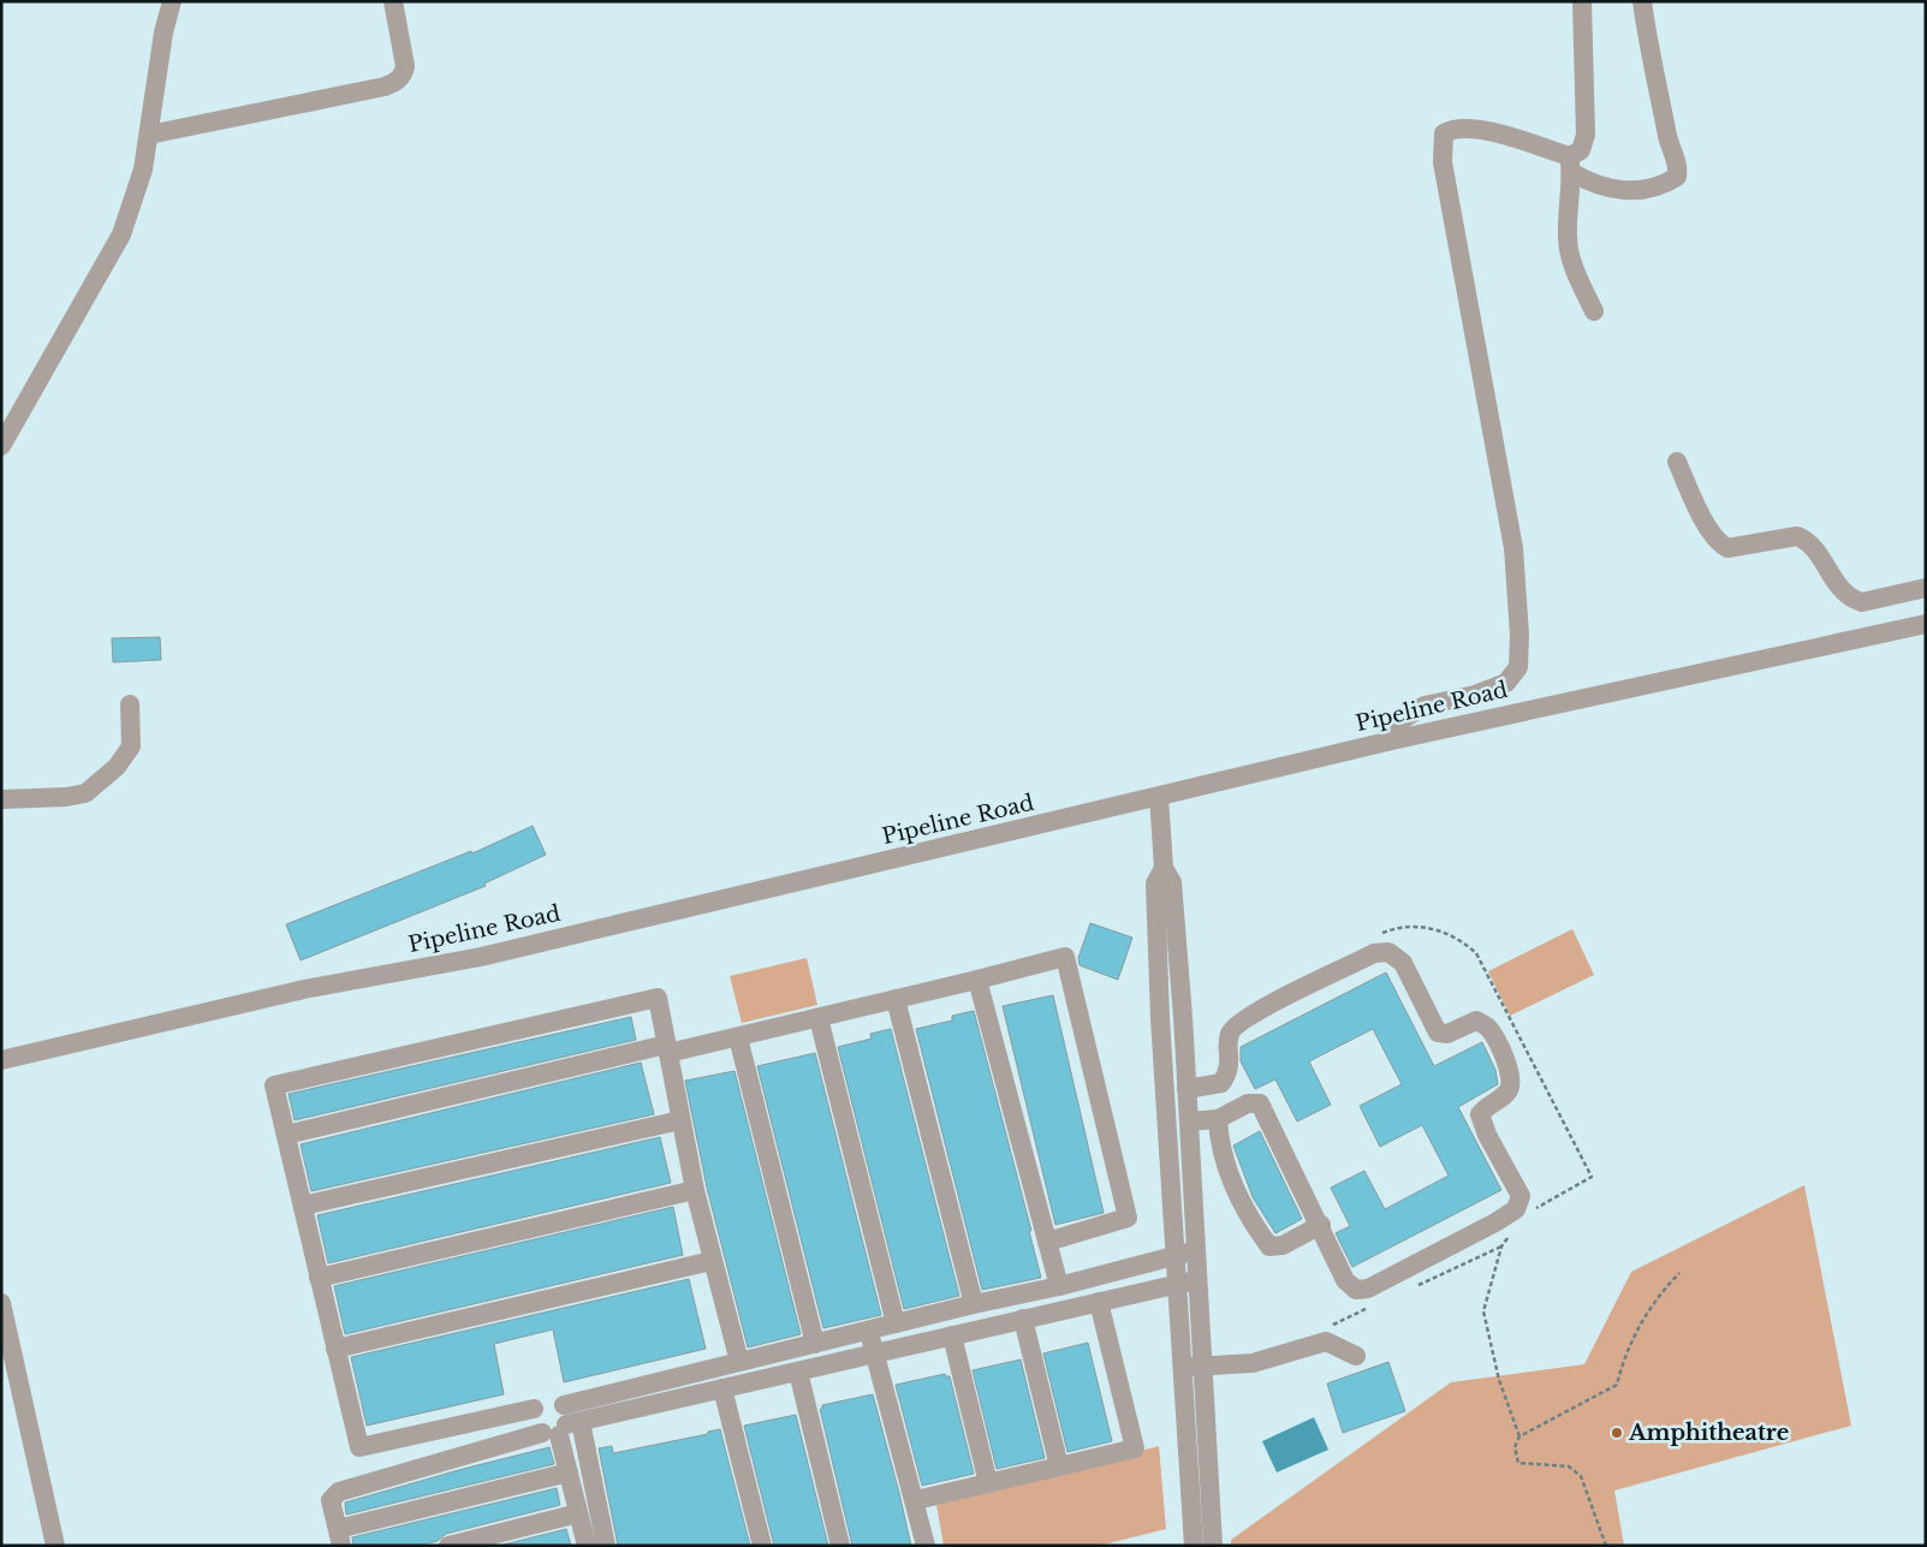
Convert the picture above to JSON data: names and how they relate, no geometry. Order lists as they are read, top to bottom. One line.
{"streets":{"street":["Pipeline Road"]},"places":["Amphitheatre"]}
